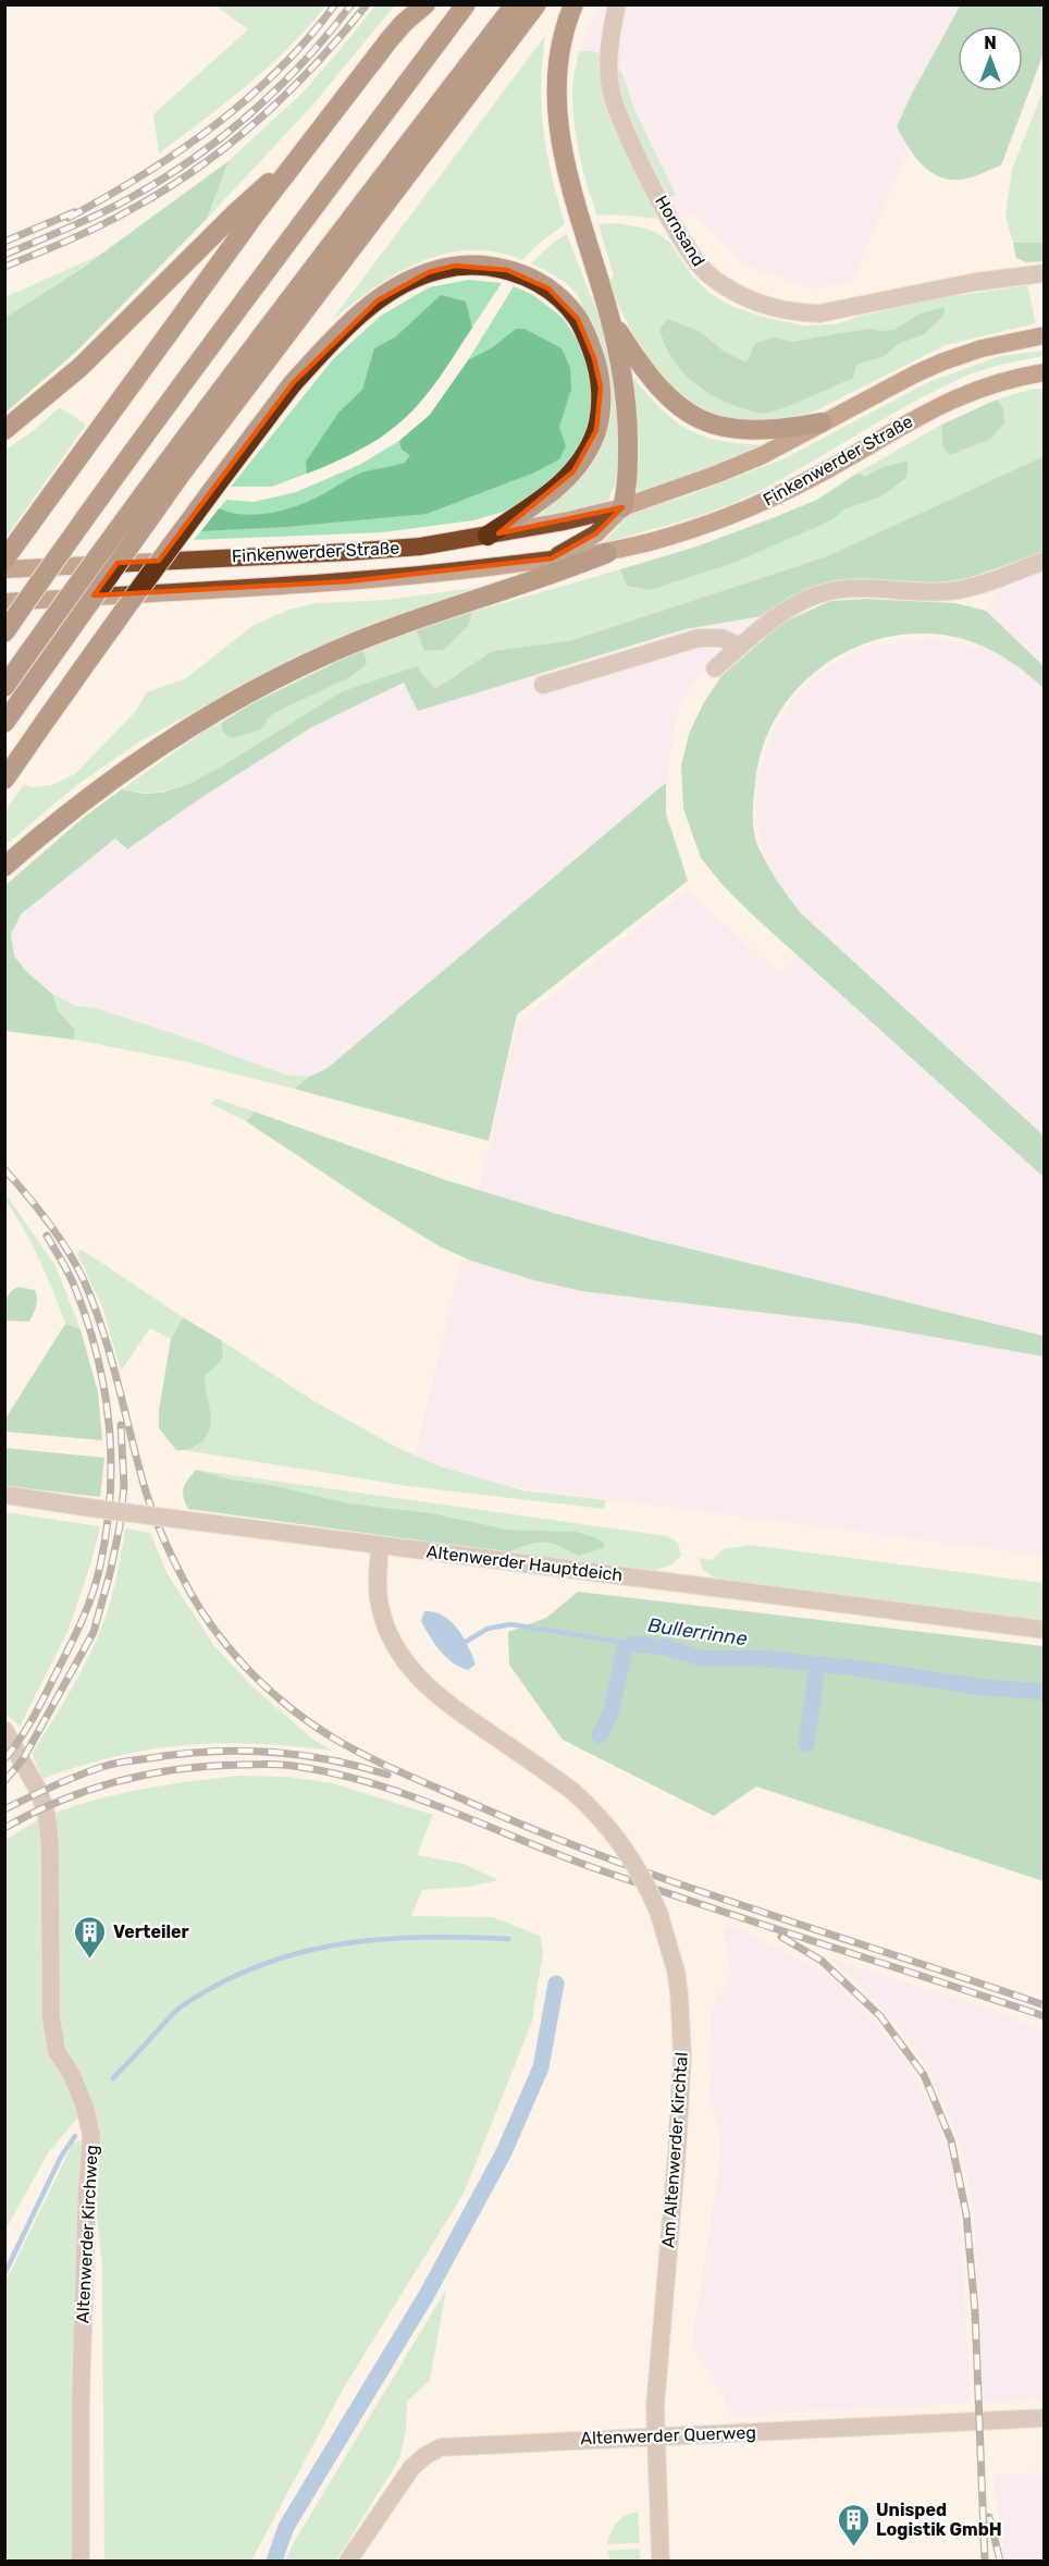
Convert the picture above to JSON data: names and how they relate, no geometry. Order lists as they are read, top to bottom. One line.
{"streets":{"main road":["Finkenwerder Straße"],"street":["Hornsand","Altenwerder Hauptdeich","Am Altenwerder Kirchtal","Altenwerder Kirchweg","Altenwerder Querweg"]},"crossings":[["Altenwerder Hauptdeich","Am Altenwerder Kirchtal"],["Am Altenwerder Kirchtal","Altenwerder Querweg"]],"water":["Bullerrinne"],"places":{"building":["Verteiler","Unisped Logistik GmbH"]},"north":"top"}
